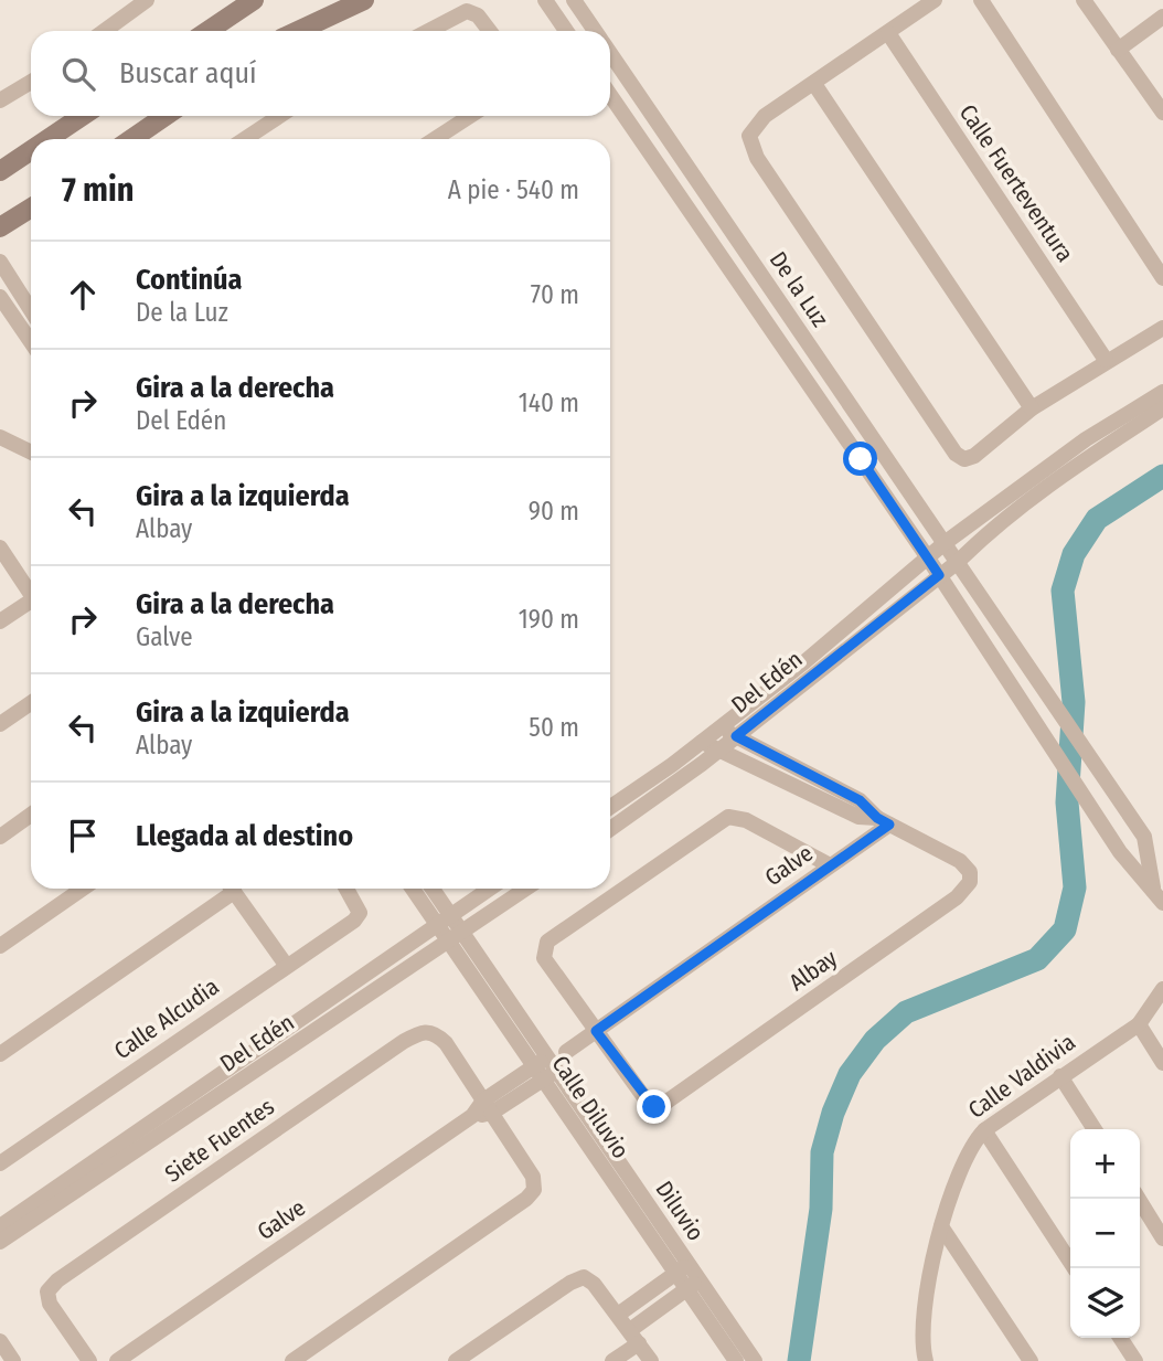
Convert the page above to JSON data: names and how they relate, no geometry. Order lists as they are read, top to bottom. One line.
{"streets":{"street":["Calle Fuerteventura","De la Luz","Del Edén","Galve","Albay","Calle Alcudia","Calle Valdivia","Calle Diluvio","Siete Fuentes"]},"crossings":[["De la Luz","Del Edén"],["Del Edén","Albay"],["Del Edén","Calle Diluvio"],["Galve","Albay"],["Galve","Siete Fuentes"]],"page":{"search":"Buscar aquí","heading":["7 min","A pie · 540 m"],"list":[["Continúa","De la Luz","70 m"],["Gira a la derecha","Del Edén","140 m"],["Gira a la izquierda","Albay","90 m"],["Gira a la derecha","Galve","190 m"],["Gira a la izquierda","Albay","50 m"],"Llegada al destino"],"map_buttons":["+","−"]}}
